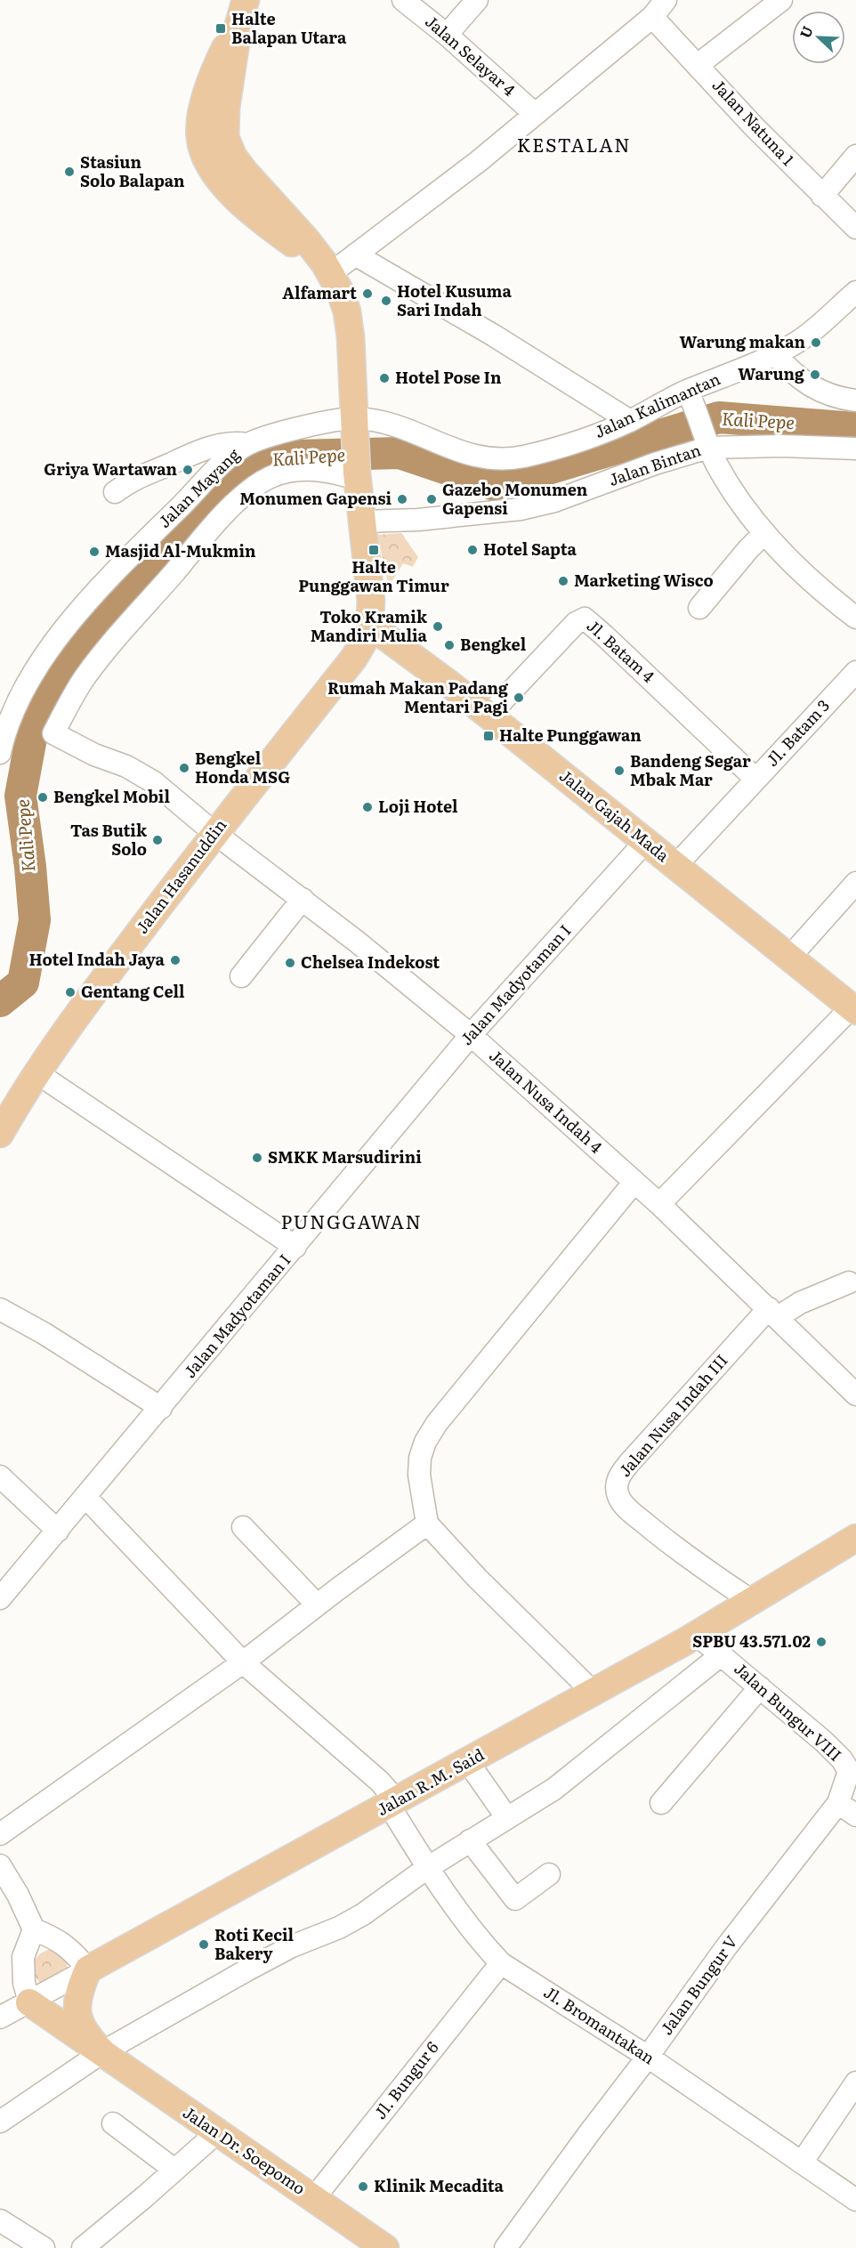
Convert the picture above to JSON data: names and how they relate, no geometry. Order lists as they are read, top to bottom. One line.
{"streets":{"main road":["Jalan Gajah Mada","Jalan Hasanuddin","Jalan R.M. Said","Jalan Dr. Soepomo"],"street":["Jalan Selayar 4","Jalan Natuna 1","Jalan Kalimantan","Jalan Bintan","Jalan Mayang","Jl. Batam 4","Jl. Batam 3","Jalan Madyotaman I","Jalan Nusa Indah 4","Jalan Nusa Indah III","Jalan Bungur VIII","Jalan Bungur V","Jl. Bromantakan","Jl. Bungur 6"]},"crossings":[["Jalan Kalimantan","Jalan Mayang"],["Jalan Kalimantan","Jalan Hasanuddin"],["Jalan Bintan","Jalan Hasanuddin"],["Jalan Mayang","Jalan Hasanuddin"],["Jl. Batam 4","Jl. Batam 3"],["Jl. Batam 4","Jalan Gajah Mada"],["Jl. Batam 3","Jalan Gajah Mada"],["Jalan Gajah Mada","Jalan Hasanuddin"],["Jalan Gajah Mada","Jalan Madyotaman I"],["Jalan Hasanuddin","Jalan Nusa Indah 4"],["Jalan Madyotaman I","Jalan Nusa Indah 4"],["Jalan Madyotaman I","Jl. Bromantakan"],["Jalan Nusa Indah 4","Jalan Nusa Indah III"],["Jalan Nusa Indah III","Jalan R.M. Said"],["Jalan Bungur VIII","Jalan R.M. Said"],["Jalan Bungur VIII","Jalan Bungur V"],["Jalan R.M. Said","Jl. Bromantakan"],["Jalan Bungur V","Jl. Bromantakan"],["Jl. Bromantakan","Jl. Bungur 6"],["Jl. Bungur 6","Jalan Dr. Soepomo"]],"districts":["KESTALAN","PUNGGAWAN"],"water":["Kali Pepe"],"places":{"transit":["Halte Balapan Utara","Halte Punggawan Timur","Halte Punggawan"],"other":["Stasiun Solo Balapan","Alfamart","Hotel Kusuma Sari Indah","Warung makan","Warung","Hotel Pose In","Griya Wartawan","Monumen Gapensi","Gazebo Monumen Gapensi","Hotel Sapta","Masjid Al-Mukmin","Marketing Wisco","Toko Kramik Mandiri Mulia","Bengkel","Rumah Makan Padang Mentari Pagi","Bengkel Honda MSG","Bandeng Segar Mbak Mar","Bengkel Mobil","Loji Hotel","Tas Butik Solo","Hotel Indah Jaya","Chelsea Indekost","Gentang Cell","SMKK Marsudirini","SPBU 43.571.02","Roti Kecil Bakery","Klinik Mecadita"]},"north":"top left"}
